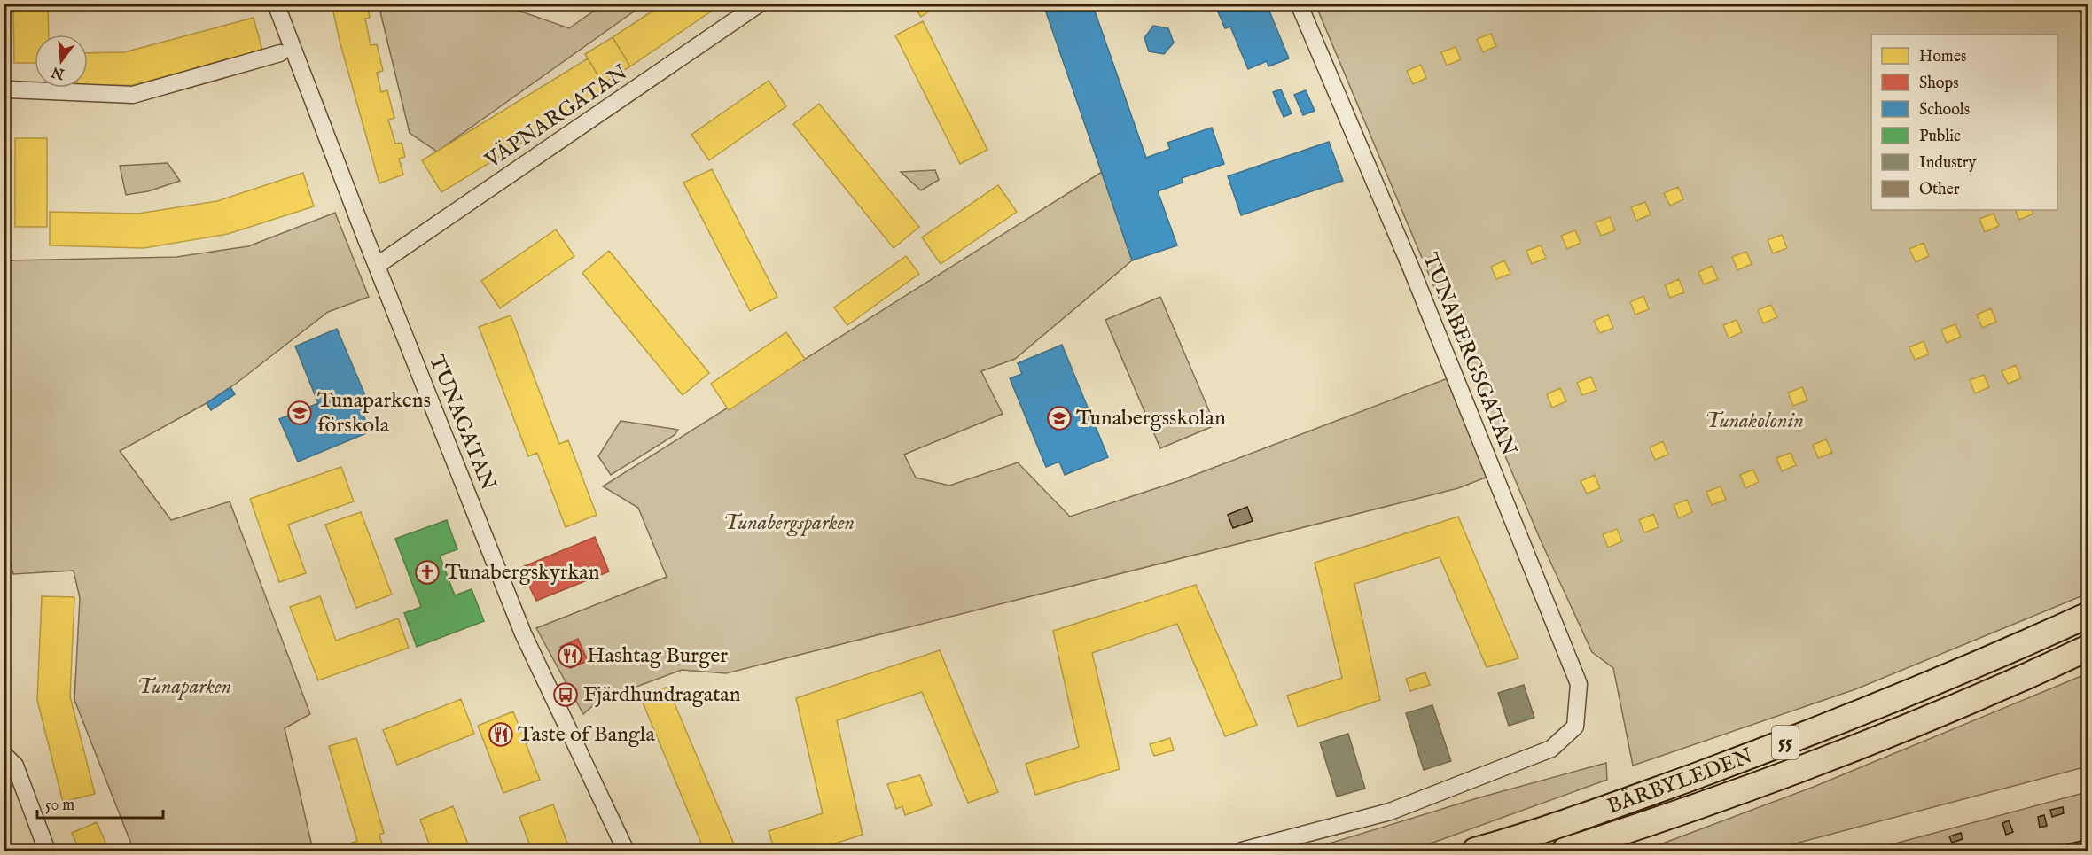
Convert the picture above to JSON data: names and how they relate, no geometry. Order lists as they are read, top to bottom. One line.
{"streets":{"main road":["55","BÄRBYLEDEN"],"street":["VÄPNARGATAN","TUNABERGSGATAN","TUNAGATAN"]},"crossings":[["VÄPNARGATAN","TUNAGATAN"]],"parks":["Tunakolonin","Tunabergsparken","Tunaparken"],"places":{"school or university":["Tunaparkens förskola","Tunabergsskolan"],"church":["Tunabergskyrkan"],"restaurant":["Hashtag Burger","Taste of Bangla"],"bus stop":["Fjärdhundragatan"]},"legend":["Homes","Shops","Schools","Public","Industry","Other"],"scale_bar":"50 m","north":"bottom"}
